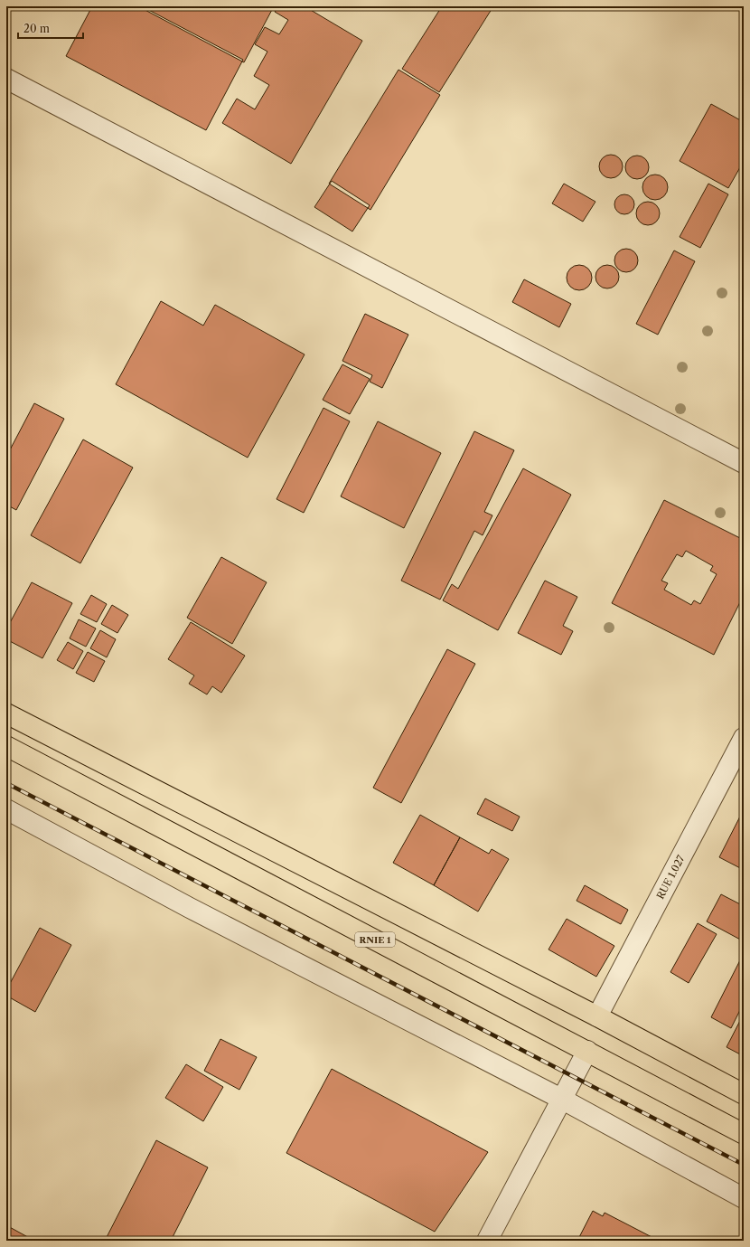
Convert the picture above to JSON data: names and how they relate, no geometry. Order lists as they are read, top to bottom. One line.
{"streets":{"highway":["RNIE 1"],"street":["RUE 1.027"]},"scale_bar":"20 m"}
